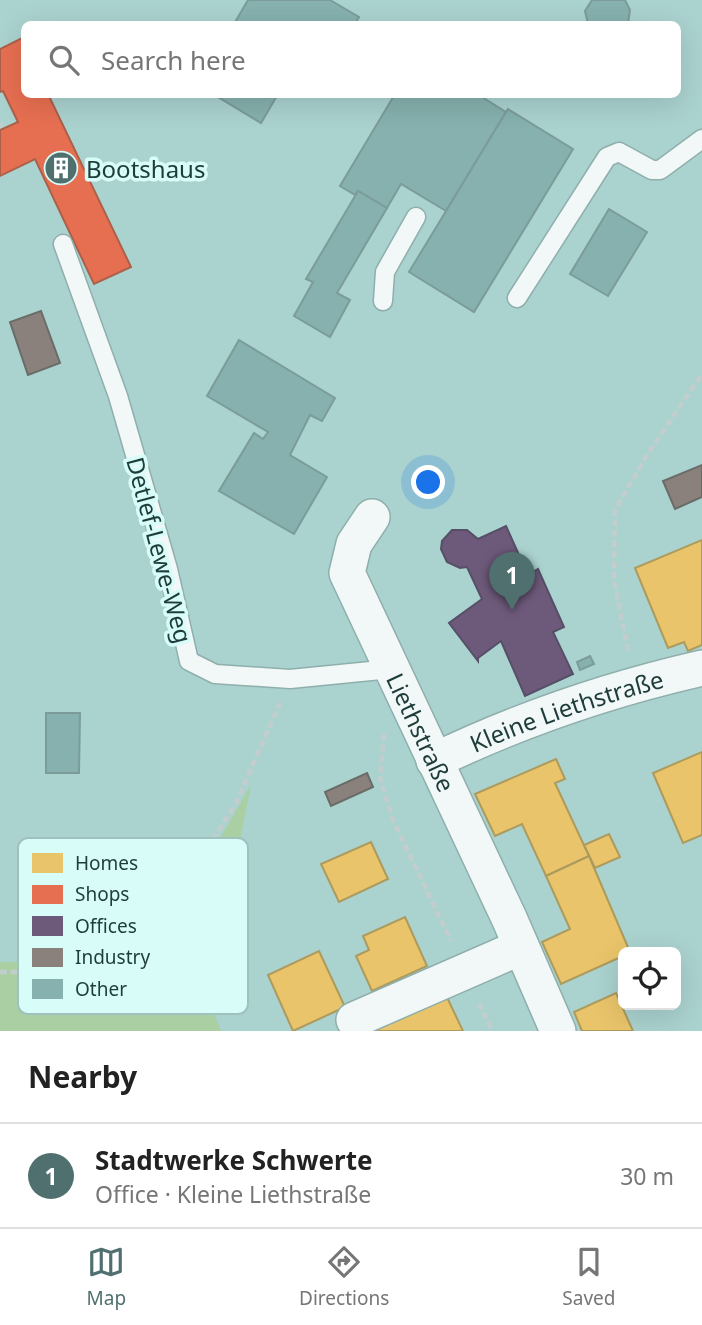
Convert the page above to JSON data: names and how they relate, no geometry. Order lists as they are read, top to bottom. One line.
{"streets":{"street":["Kleine Liethstraße","Liethstraße"],"lane":["Detlef-Lewe-Weg"]},"crossings":[["Detlef-Lewe-Weg","Liethstraße"],["Kleine Liethstraße","Liethstraße"]],"places":{"building":["Bootshaus"]},"legend":["Homes","Shops","Offices","Industry","Other"],"page":{"search":"Search here","pins":"1","heading":"Nearby","list":[{"mark":"1","name":"Stadtwerke Schwerte","note":"Office · Kleine Liethstraße","value":"30 m"}],"nav":["Map","Directions","Saved"]}}
